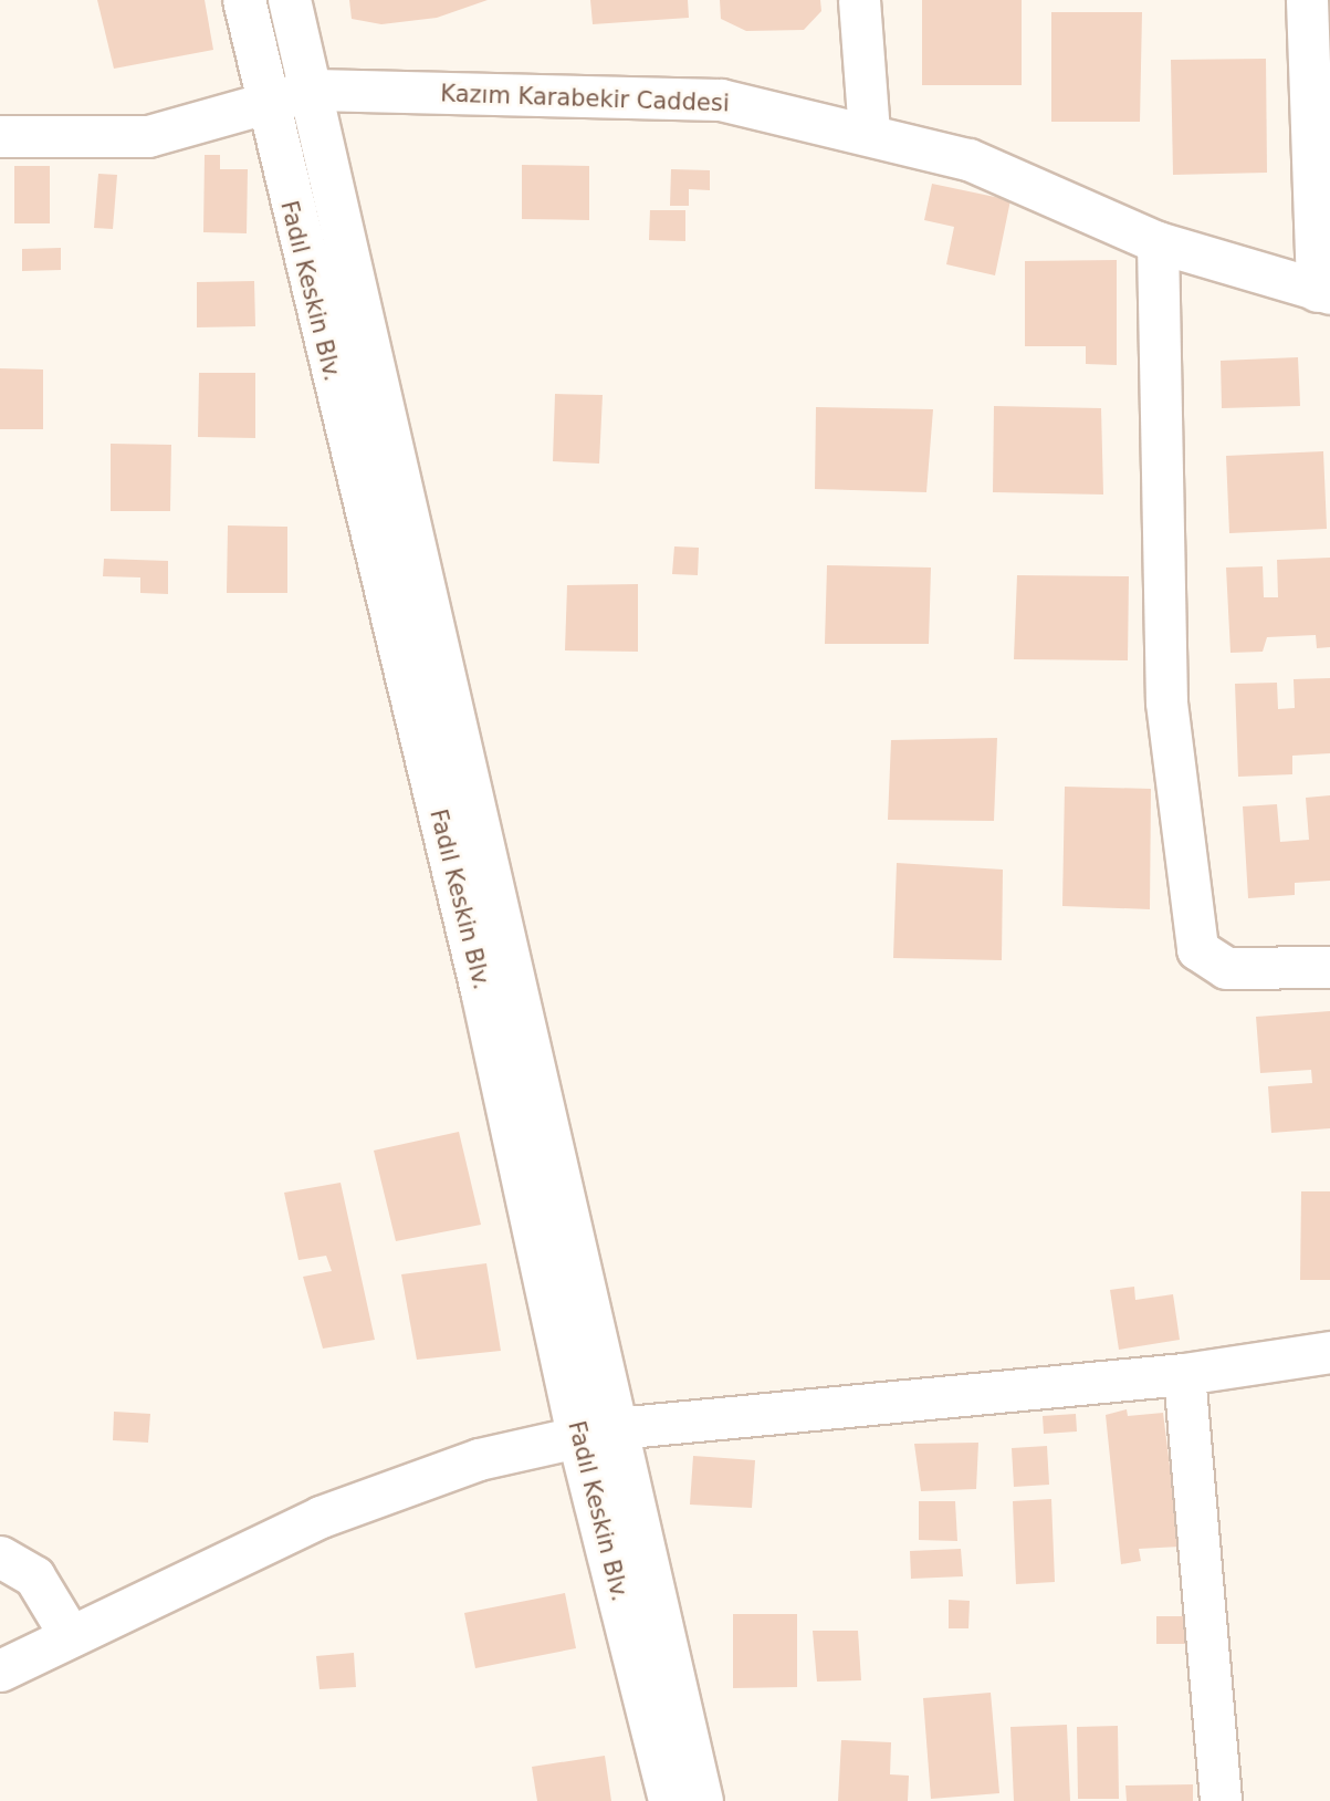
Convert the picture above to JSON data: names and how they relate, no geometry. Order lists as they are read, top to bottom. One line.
{"streets":{"street":["Kazım Karabekir Caddesi","Fadıl Keskin Blv."]},"crossings":[["Kazım Karabekir Caddesi","Fadıl Keskin Blv."]]}
